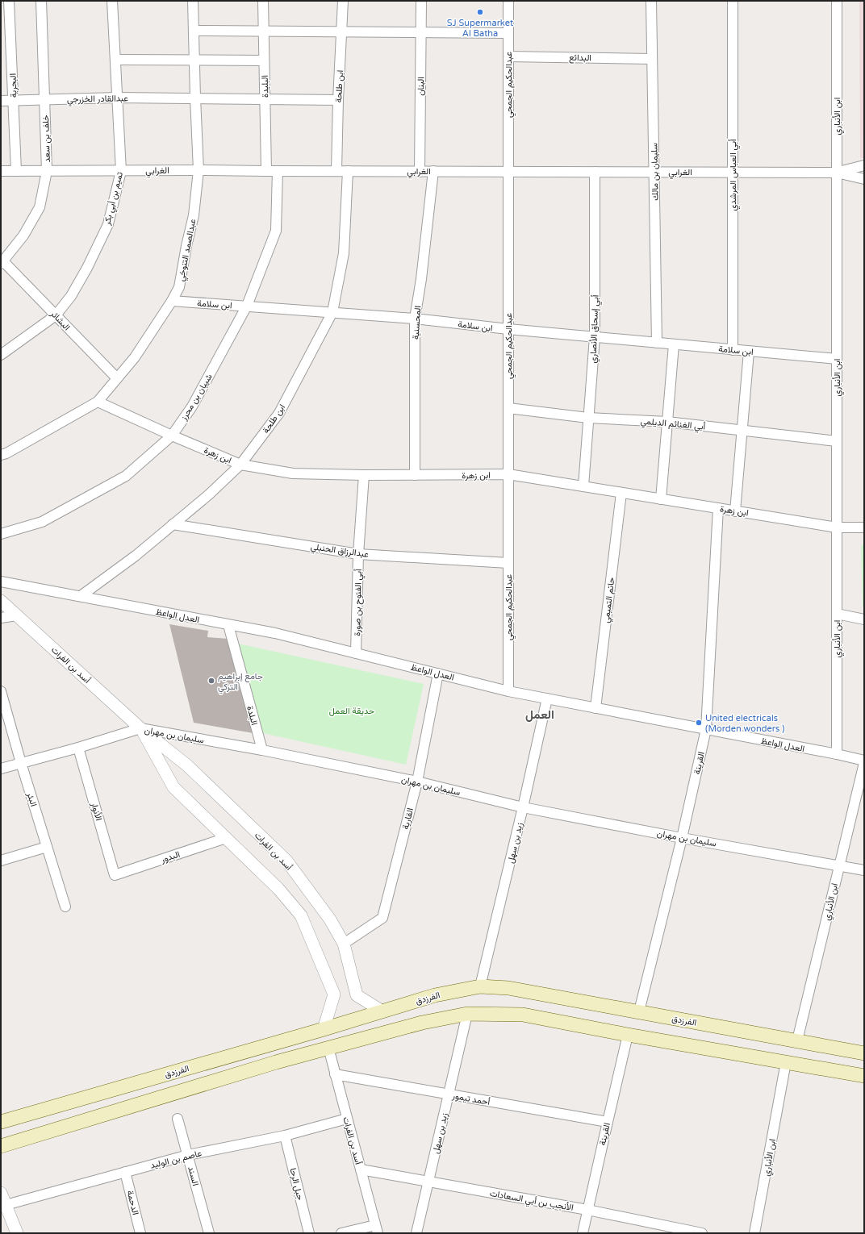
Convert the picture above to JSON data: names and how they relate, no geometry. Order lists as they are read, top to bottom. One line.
{"streets":{"main road":["الفرزدق"],"street":["البدائع","عبدالحكيم الجمحي","البحرية","البليدة","ابن طلحة","البنان","عبدالقادر الخزرجي","ابن الأنباري","خلف بن سعد","الغرابي","سليمان بن مالك","أبي العباس المرشدي","تميم بن أبي بكر","عبدالصمد التنوخي","ابن سلامة","البشائر","المحسنية","أبي إسحاق الأنصاري","شيبان بن محرز","أبي الغنائم الديلمي","ابن زهرة","عبدالرزاق الحنبلي","حاتم التميمي","أبي الفتوح بن صورة","العدل الواعظ","أسد بن الفرات","البلدة","سليمان بن مهران","القرينة","البئر","الأنوار","القارية","زيد بن سهل","البدور","أحمد تيمور","عاصم بن الوليد","السند","جبل الرحا","الأنجب بن أبي السعادات","الدحمة"]},"crossings":[["البدائع","عبدالحكيم الجمحي"],["البدائع","سليمان بن مالك"],["عبدالحكيم الجمحي","الغرابي"],["عبدالحكيم الجمحي","ابن سلامة"],["عبدالحكيم الجمحي","أبي الغنائم الديلمي"],["عبدالحكيم الجمحي","ابن زهرة"],["عبدالحكيم الجمحي","عبدالرزاق الحنبلي"],["عبدالحكيم الجمحي","العدل الواعظ"],["البحرية","عبدالقادر الخزرجي"],["البحرية","الغرابي"],["البليدة","عبدالقادر الخزرجي"],["البليدة","الغرابي"],["ابن طلحة","عبدالقادر الخزرجي"],["ابن طلحة","الغرابي"],["ابن طلحة","ابن سلامة"],["ابن طلحة","ابن زهرة"],["ابن طلحة","عبدالرزاق الحنبلي"],["ابن طلحة","العدل الواعظ"],["البنان","الغرابي"],["عبدالقادر الخزرجي","خلف بن سعد"],["عبدالقادر الخزرجي","تميم بن أبي بكر"],["عبدالقادر الخزرجي","عبدالصمد التنوخي"],["ابن الأنباري","الغرابي"],["ابن الأنباري","ابن سلامة"],["ابن الأنباري","أبي الغنائم الديلمي"],["ابن الأنباري","ابن زهرة"],["ابن الأنباري","العدل الواعظ"],["ابن الأنباري","سليمان بن مهران"],["ابن الأنباري","الفرزدق"],["خلف بن سعد","الغرابي"],["خلف بن سعد","البشائر"],["الغرابي","سليمان بن مالك"],["الغرابي","أبي العباس المرشدي"],["الغرابي","تميم بن أبي بكر"],["الغرابي","عبدالصمد التنوخي"],["الغرابي","المحسنية"],["الغرابي","أبي إسحاق الأنصاري"],["الغرابي","شيبان بن محرز"],["سليمان بن مالك","ابن سلامة"],["أبي العباس المرشدي","ابن سلامة"],["تميم بن أبي بكر","البشائر"],["عبدالصمد التنوخي","ابن سلامة"],["عبدالصمد التنوخي","البشائر"],["عبدالصمد التنوخي","ابن زهرة"],["ابن سلامة","المحسنية"],["ابن سلامة","أبي إسحاق الأنصاري"],["ابن سلامة","شيبان بن محرز"],["المحسنية","ابن زهرة"],["أبي إسحاق الأنصاري","أبي الغنائم الديلمي"],["أبي إسحاق الأنصاري","ابن زهرة"],["شيبان بن محرز","ابن زهرة"],["ابن زهرة","حاتم التميمي"],["ابن زهرة","أبي الفتوح بن صورة"],["ابن زهرة","القرينة"],["عبدالرزاق الحنبلي","أبي الفتوح بن صورة"],["حاتم التميمي","العدل الواعظ"],["أبي الفتوح بن صورة","العدل الواعظ"],["العدل الواعظ","البلدة"],["العدل الواعظ","القرينة"],["العدل الواعظ","القارية"],["العدل الواعظ","زيد بن سهل"],["أسد بن الفرات","سليمان بن مهران"],["أسد بن الفرات","القارية"],["أسد بن الفرات","البدور"],["أسد بن الفرات","الفرزدق"],["أسد بن الفرات","أحمد تيمور"],["أسد بن الفرات","عاصم بن الوليد"],["أسد بن الفرات","الأنجب بن أبي السعادات"],["البلدة","سليمان بن مهران"],["سليمان بن مهران","القرينة"],["سليمان بن مهران","البئر"],["سليمان بن مهران","الأنوار"],["سليمان بن مهران","القارية"],["سليمان بن مهران","زيد بن سهل"],["القرينة","الفرزدق"],["القرينة","أحمد تيمور"],["القرينة","الأنجب بن أبي السعادات"],["الأنوار","البدور"],["زيد بن سهل","الفرزدق"],["زيد بن سهل","أحمد تيمور"],["زيد بن سهل","الأنجب بن أبي السعادات"],["عاصم بن الوليد","السند"],["عاصم بن الوليد","جبل الرحا"],["عاصم بن الوليد","الدحمة"]],"districts":["العمل"],"parks":["حديقة العمل"],"places":["SJ Supermarket Al Batha","جامع إبراهيم التركي","United electricals (Morden wonders )"]}
